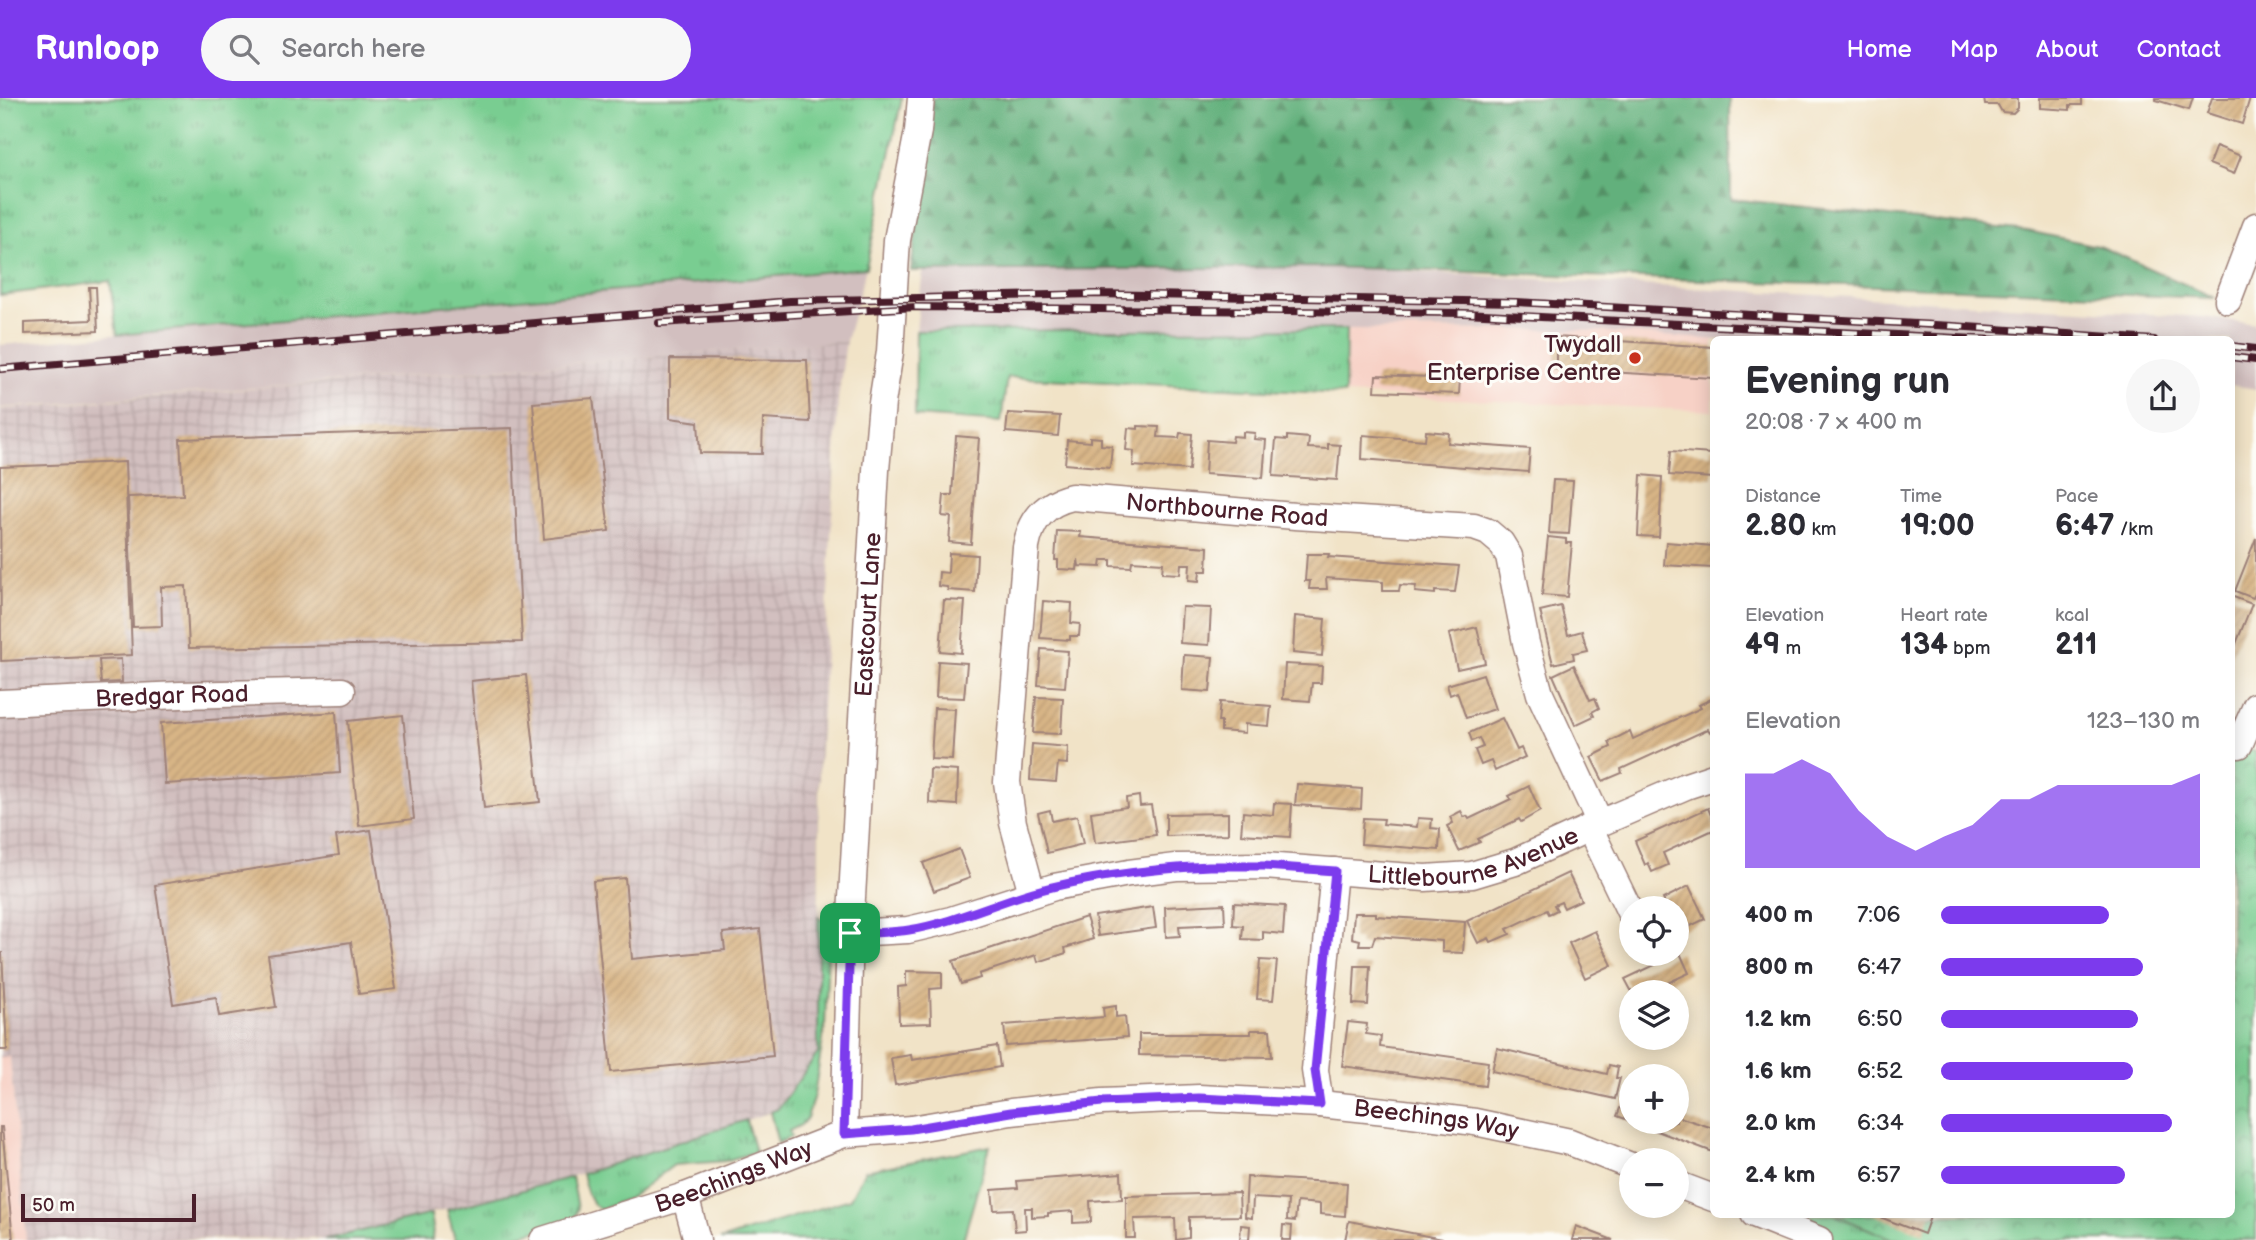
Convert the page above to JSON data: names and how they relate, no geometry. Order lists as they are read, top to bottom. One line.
{"streets":{"street":["Northbourne Road","Eastcourt Lane","Bredgar Road","Littlebourne Avenue","Beechings Way"]},"crossings":[["Northbourne Road","Littlebourne Avenue"],["Eastcourt Lane","Littlebourne Avenue"],["Eastcourt Lane","Beechings Way"]],"places":["Twydall Enterprise Centre"],"scale_bar":"50 m","page":{"header":"Runloop","search":"Search here","nav":["Home","Map","About","Contact"],"heading":["Evening run","20:08 · 7 × 400 m"],"stats":[["Distance","2.80 km"],["Time","19:00"],["Pace","6:47 /km"],["Elevation","49 m"],["Heart rate","134 bpm"],["kcal","211"]],"chart":["Elevation","123–130 m"],"list":[{"name":"400 m","note":"7:06"},{"name":"800 m","note":"6:47"},{"name":"1.2 km","note":"6:50"},{"name":"1.6 km","note":"6:52"},{"name":"2.0 km","note":"6:34"},{"name":"2.4 km","note":"6:57"}],"map_buttons":["+","−"],"scale":"50 m"}}
